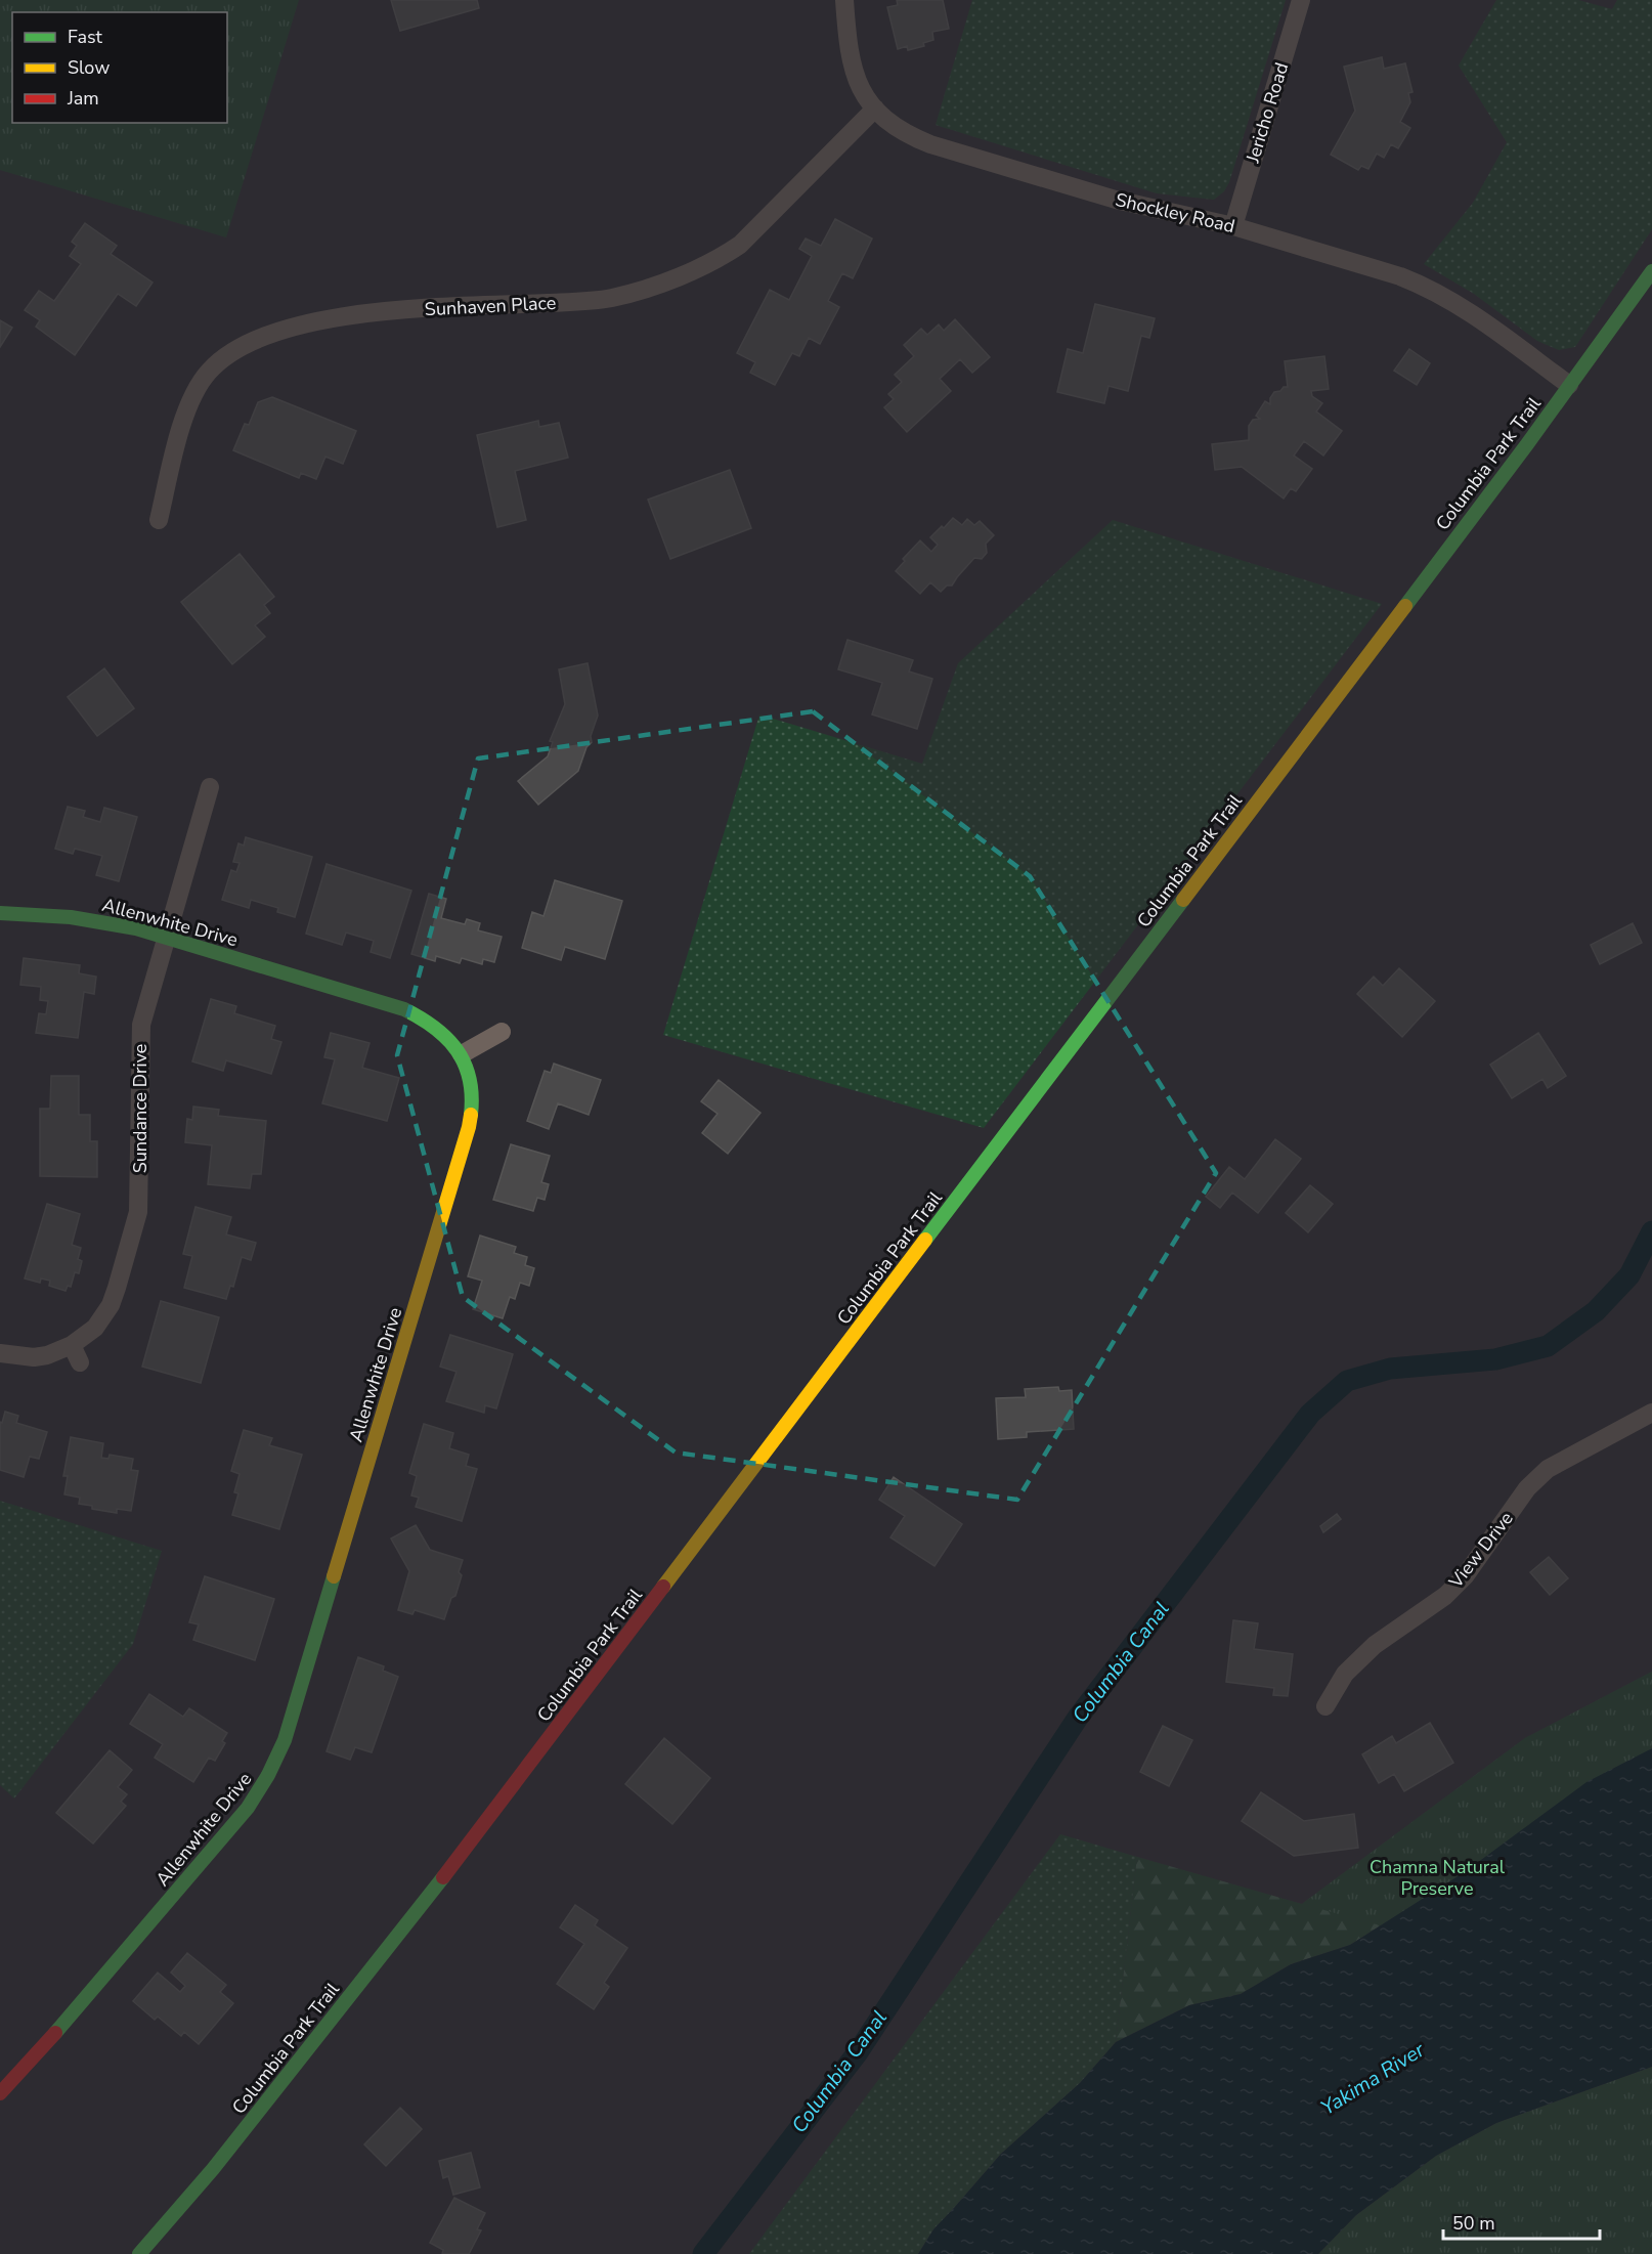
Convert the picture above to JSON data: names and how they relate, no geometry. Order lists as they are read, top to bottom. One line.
{"streets":{"main road":["Columbia Park Trail","Allenwhite Drive"],"street":["Jericho Road","Shockley Road","Sunhaven Place","Sundance Drive","View Drive"]},"crossings":[["Jericho Road","Shockley Road"],["Shockley Road","Sunhaven Place"],["Shockley Road","Columbia Park Trail"],["Allenwhite Drive","Sundance Drive"]],"water":["Columbia Canal","Yakima River"],"parks":["Chamna Natural Preserve"],"legend":["Fast","Slow","Jam"],"scale_bar":"50 m"}
